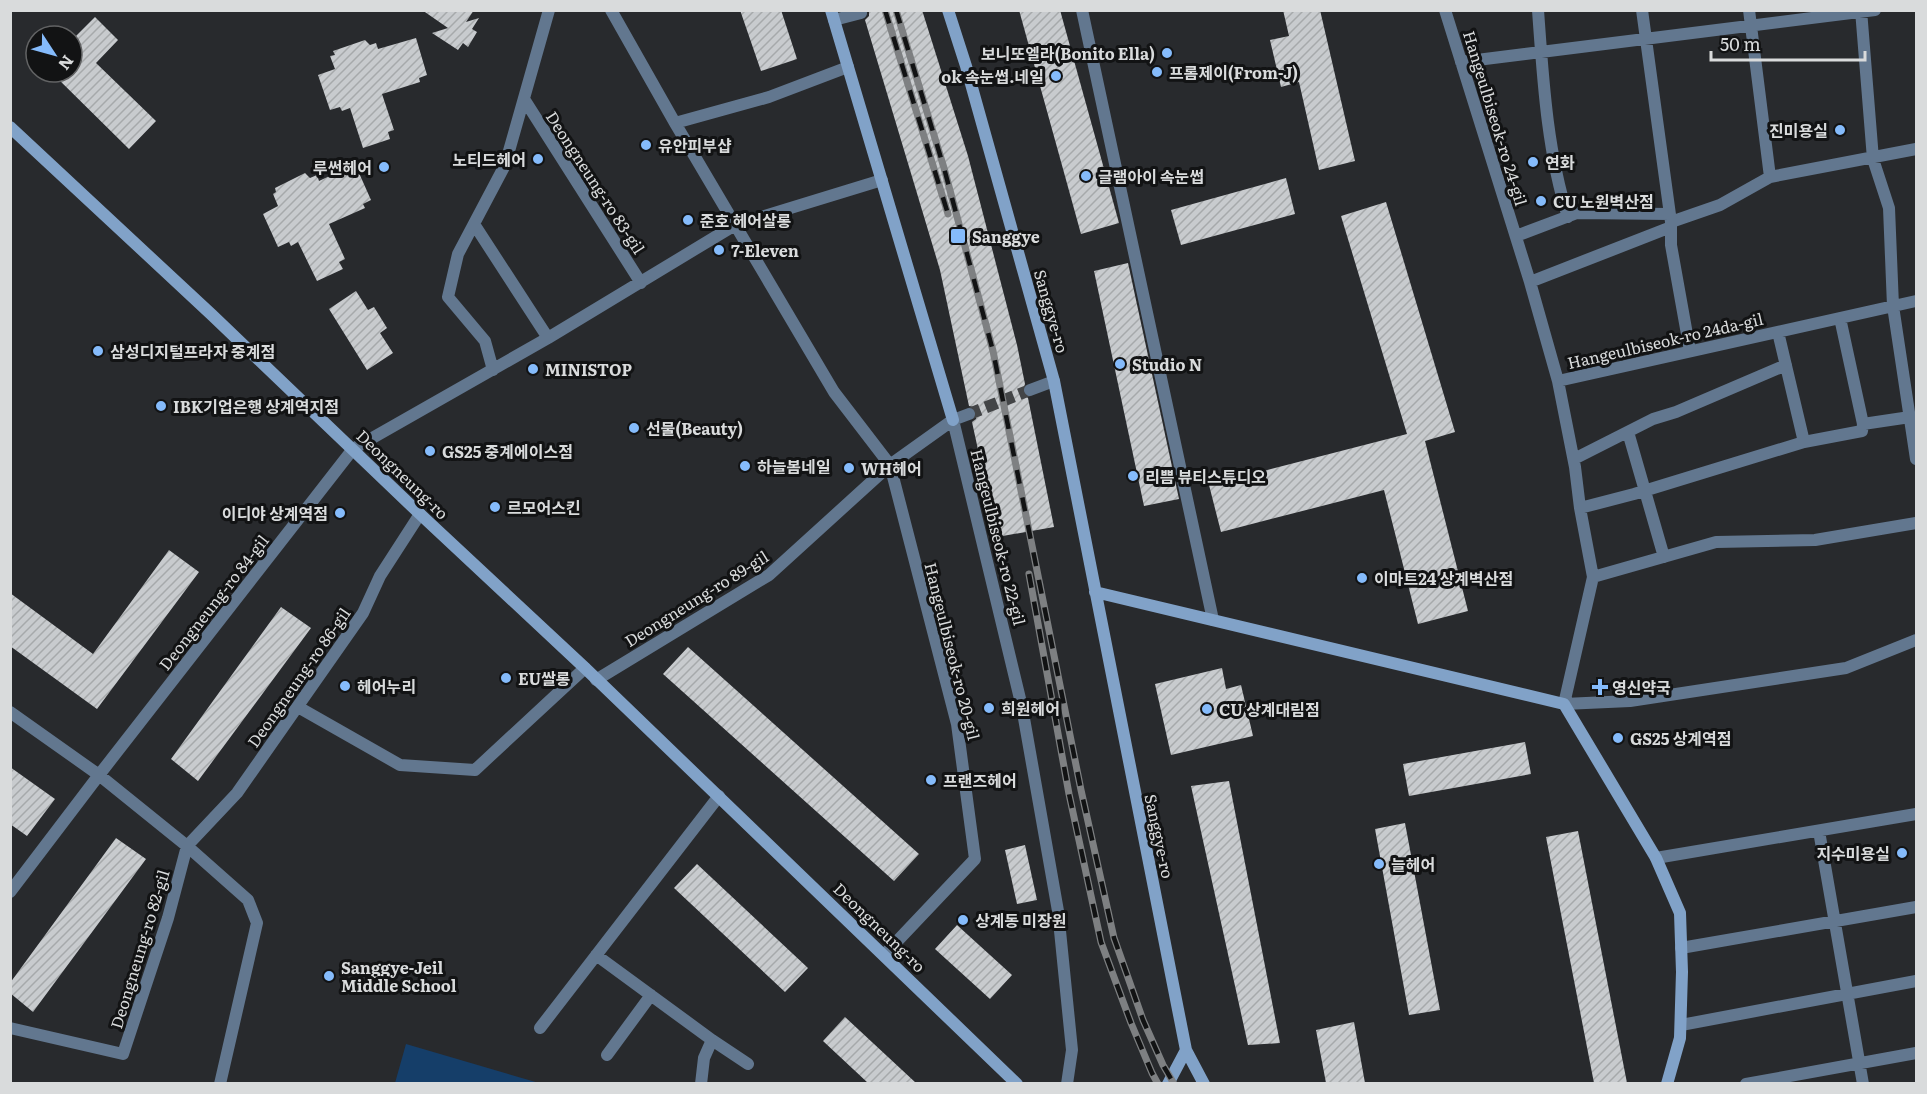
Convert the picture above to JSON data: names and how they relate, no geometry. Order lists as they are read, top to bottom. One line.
{"streets":{"main road":["Sanggye-ro","Deongneung-ro","Hangeulbiseok-ro 22-gil"],"street":["Hangeulbiseok-ro 24-gil","Deongneung-ro 83-gil","Hangeulbiseok-ro 24da-gil","Deongneung-ro 89-gil","Deongneung-ro 84-gil","Hangeulbiseok-ro 20-gil","Deongneung-ro 86-gil","Deongneung-ro 82-gil"]},"crossings":[["Hangeulbiseok-ro 24-gil","Hangeulbiseok-ro 24da-gil"],["Deongneung-ro","Deongneung-ro 89-gil"],["Deongneung-ro","Deongneung-ro 84-gil"],["Deongneung-ro","Hangeulbiseok-ro 20-gil"],["Deongneung-ro","Deongneung-ro 86-gil"],["Deongneung-ro 89-gil","Hangeulbiseok-ro 20-gil"],["Deongneung-ro 86-gil","Deongneung-ro 82-gil"]],"places":{"other":["보니또엘라(Bonito Ella)","프롬제이(From-J)","ok 속눈썹.네일","진미용실","유안피부샵","노티드헤어","연화","루썬헤어","글램아이 속눈썹","CU 노원벽산점","준호 헤어살롱","7-Eleven","삼성디지털프라자 중계점","Studio N","MINISTOP","IBK기업은행 상계역지점","선물(Beauty)","GS25 중계에이스점","하늘봄네일","WH헤어","리쁨 뷰티스튜디오","르모어스킨","이디야 상계역점","이마트24 상계벽산점","EU쌀롱","헤어누리","희원헤어","CU 상계대림점","GS25 상계역점","프랜즈헤어","지수미용실","늘헤어","상계동 미장원","Sanggye-Jeil Middle School"],"transit":["Sanggye"],"health":["영신약국"]},"scale_bar":"50 m","north":"bottom right"}
